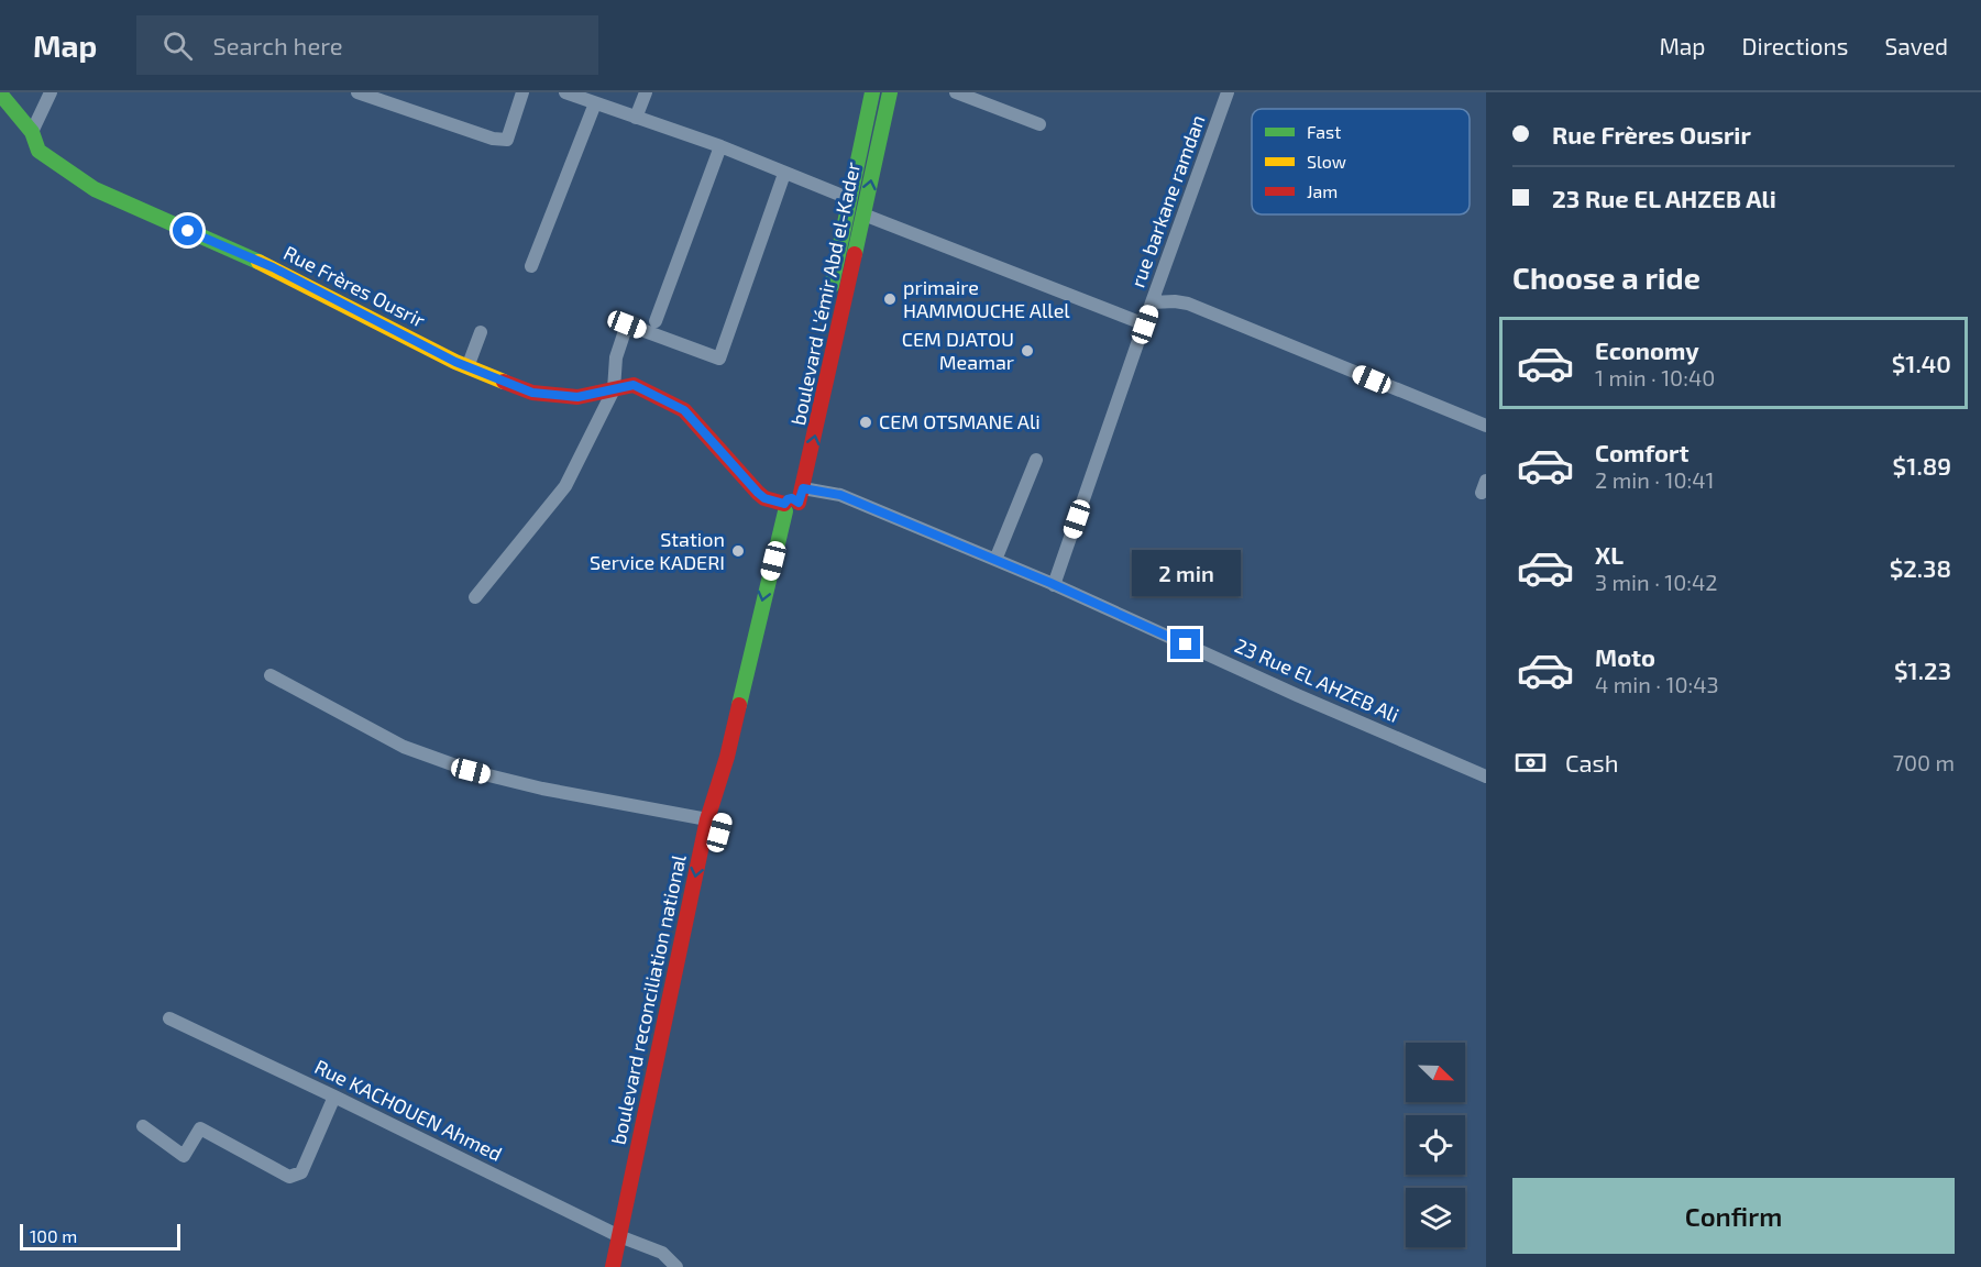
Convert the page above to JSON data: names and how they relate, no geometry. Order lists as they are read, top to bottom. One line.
{"streets":{"main road":["Rue Frères Ousrir","boulevard L'émir Abd el-Kader","boulevard reconciliation national"],"street":["rue barkane ramdan","23 Rue EL AHZEB Ali","Rue KACHOUEN Ahmed"]},"crossings":[["rue barkane ramdan","23 Rue EL AHZEB Ali"],["Rue Frères Ousrir","boulevard L'émir Abd el-Kader"],["Rue Frères Ousrir","23 Rue EL AHZEB Ali"],["Rue Frères Ousrir","boulevard reconciliation national"],["boulevard L'émir Abd el-Kader","23 Rue EL AHZEB Ali"],["boulevard L'émir Abd el-Kader","boulevard reconciliation national"],["23 Rue EL AHZEB Ali","boulevard reconciliation national"],["boulevard reconciliation national","Rue KACHOUEN Ahmed"]],"places":["primaire HAMMOUCHE Allel","CEM DJATOU Meamar","CEM OTSMANE Ali","Station Service KADERI"],"legend":["Fast","Slow","Jam"],"scale_bar":"100 m","north":"bottom right","page":{"header":"Map","search":"Search here","nav":["Map","Directions","Saved"],"banner":["Rue Frères Ousrir","23 Rue EL AHZEB Ali"],"heading":"Choose a ride","list":[{"name":"Economy","note":"1 min · 10:40","value":"$1.40"},{"name":"Comfort","note":"2 min · 10:41","value":"$1.89"},{"name":"XL","note":"3 min · 10:42","value":"$2.38"},{"name":"Moto","note":"4 min · 10:43","value":"$1.23"}],"bubble":"2 min","pay":["Cash","700 m"],"buttons":"Confirm","scale":"100 m"}}
